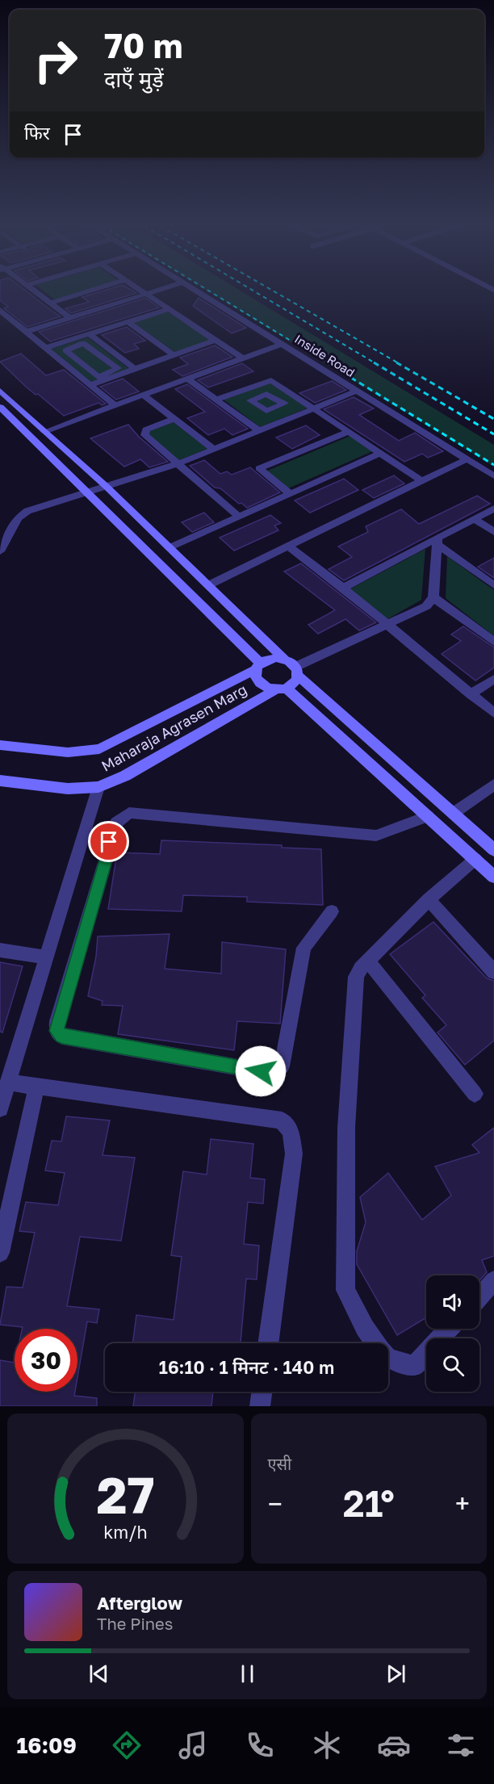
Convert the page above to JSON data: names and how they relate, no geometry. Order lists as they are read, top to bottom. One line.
{"streets":{"street":["Inside Road","Maharaja Agrasen Marg"]},"page":{"turn":["70 m","दाएँ मुड़ें"],"then":"फिर","limit":"30","trip":"16:10 · 1 मिनट · 140 m","tile":"एसी","heat":["−","21°","+"],"song":["Afterglow","The Pines"],"tabs":"16:09","gauge":["27","km/h"]}}
